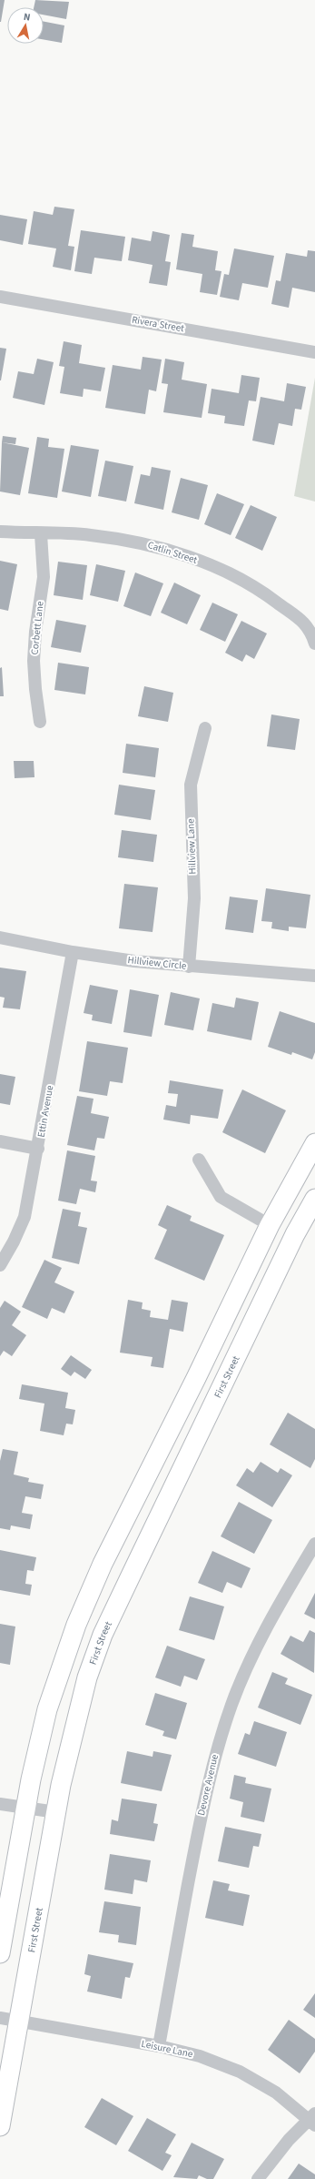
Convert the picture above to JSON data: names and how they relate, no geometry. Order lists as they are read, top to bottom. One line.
{"streets":{"main road":["First Street"],"street":["Rivera Street","Catlin Street","Corbett Lane","Hillview Lane","Hillview Circle","Ettin Avenue","Devore Avenue","Leisure Lane"]},"crossings":[["Catlin Street","Corbett Lane"],["Hillview Lane","Hillview Circle"],["Hillview Circle","Ettin Avenue"],["First Street","Leisure Lane"],["Devore Avenue","Leisure Lane"]],"north":"top"}
